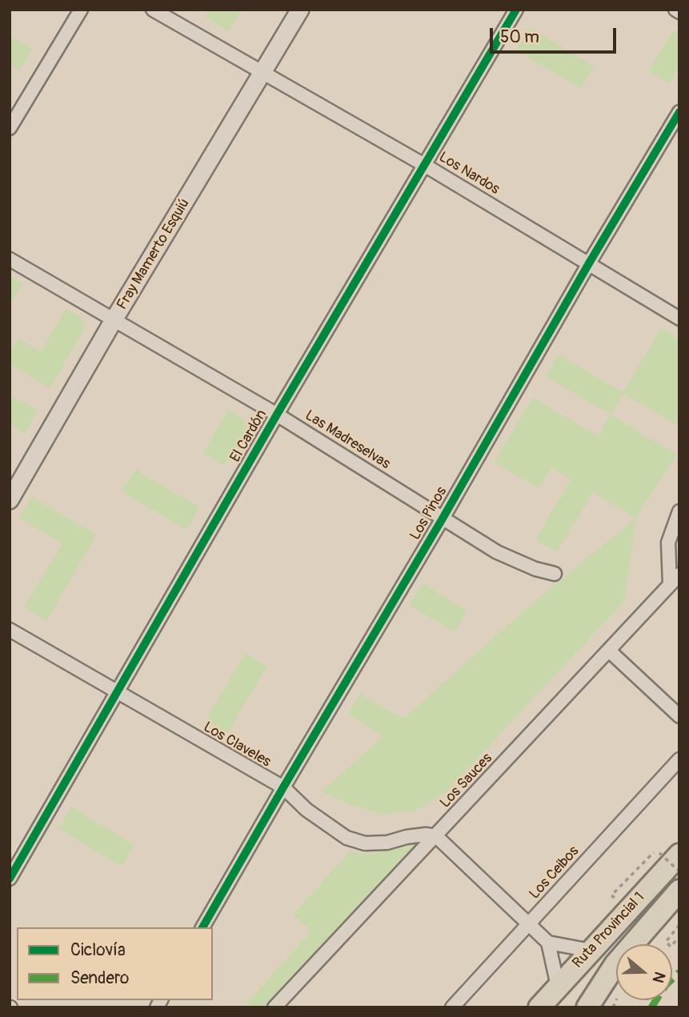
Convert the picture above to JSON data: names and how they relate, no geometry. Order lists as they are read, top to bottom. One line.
{"streets":{"main road":["Ruta Provincial 1"],"street":["Los Nardos","Fray Mamerto Esquiú","El Cardón","Las Madreselvas","Los Pinos","Los Claveles","Los Sauces","Los Ceibos"]},"crossings":[["Los Nardos","Fray Mamerto Esquiú"],["Los Nardos","El Cardón"],["Los Nardos","Los Pinos"],["Fray Mamerto Esquiú","Las Madreselvas"],["El Cardón","Las Madreselvas"],["El Cardón","Los Claveles"],["Las Madreselvas","Los Pinos"],["Los Pinos","Los Claveles"],["Los Claveles","Los Sauces"]],"legend":["Ciclovía","Sendero"],"scale_bar":"50 m","north":"right"}
